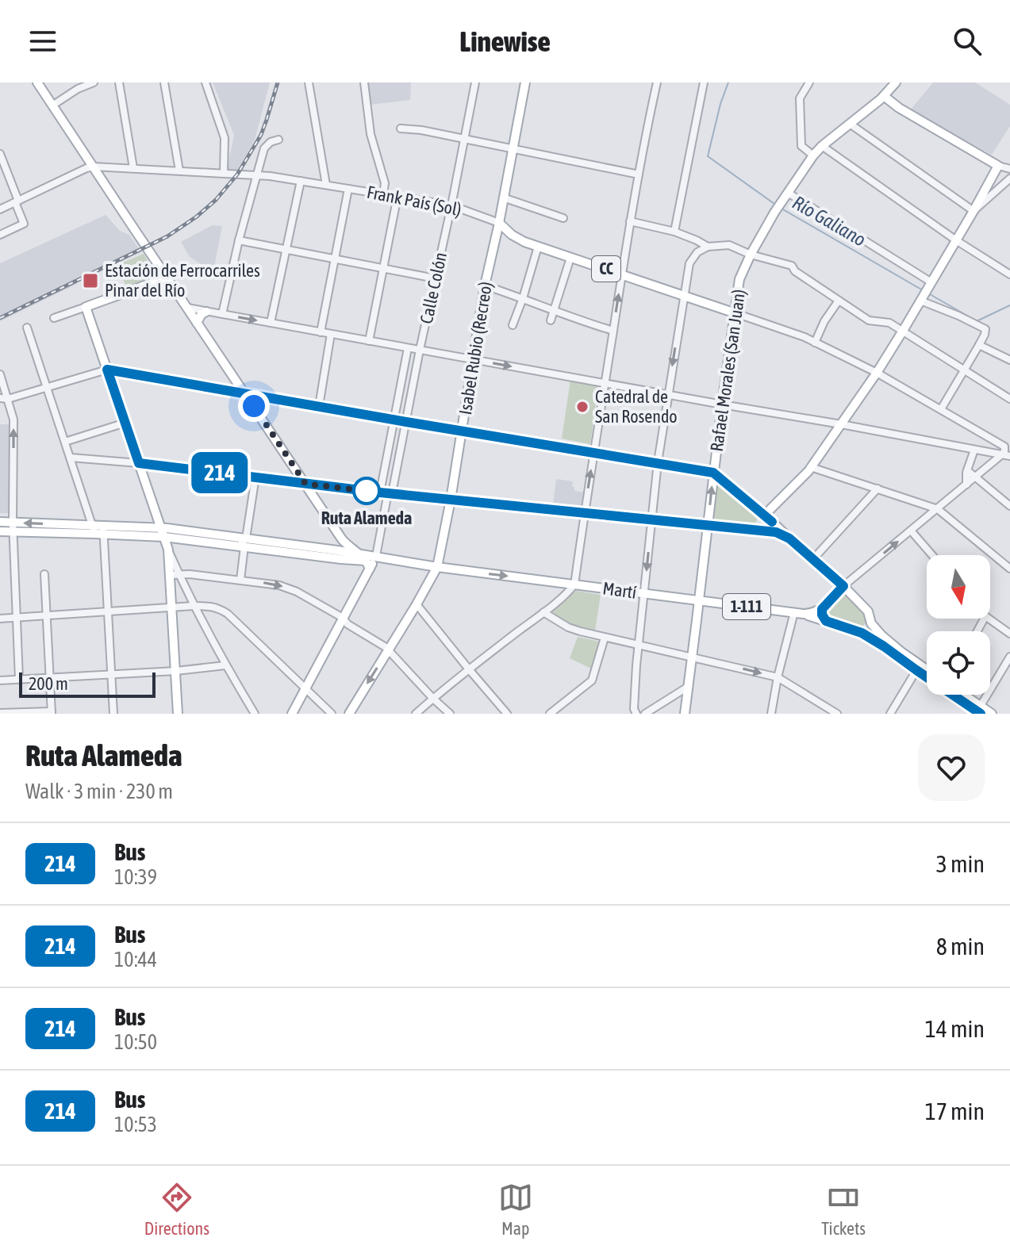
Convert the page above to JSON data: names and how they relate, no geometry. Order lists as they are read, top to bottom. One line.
{"streets":{"main road":["Frank País (Sol)","CC","Calle Colón","Isabel Rubio (Recreo)","Rafael Morales (San Juan)","Martí","1-111"]},"crossings":[["Frank País (Sol)","Calle Colón"],["Frank País (Sol)","Isabel Rubio (Recreo)"],["Frank País (Sol)","Rafael Morales (San Juan)"],["Calle Colón","Martí"],["Isabel Rubio (Recreo)","Martí"],["Rafael Morales (San Juan)","Martí"],["Martí","1-111"]],"water":["Río Galiano"],"places":{"transit":["Estación de Ferrocarriles Pinar del Río"],"other":["Catedral de San Rosendo","Ruta Alameda"]},"lines":["bus line 214"],"scale_bar":"200 m","north":"bottom","page":{"header":"Linewise","on_map":"214","scale":"200 m","heading":["Ruta Alameda","Walk · 3 min · 230 m"],"list":[{"mark":"214","name":"Bus","note":"10:39","value":"3 min"},{"mark":"214","name":"Bus","note":"10:44","value":"8 min"},{"mark":"214","name":"Bus","note":"10:50","value":"14 min"},{"mark":"214","name":"Bus","note":"10:53","value":"17 min"}],"tabs":["Directions","Map","Tickets"]}}
